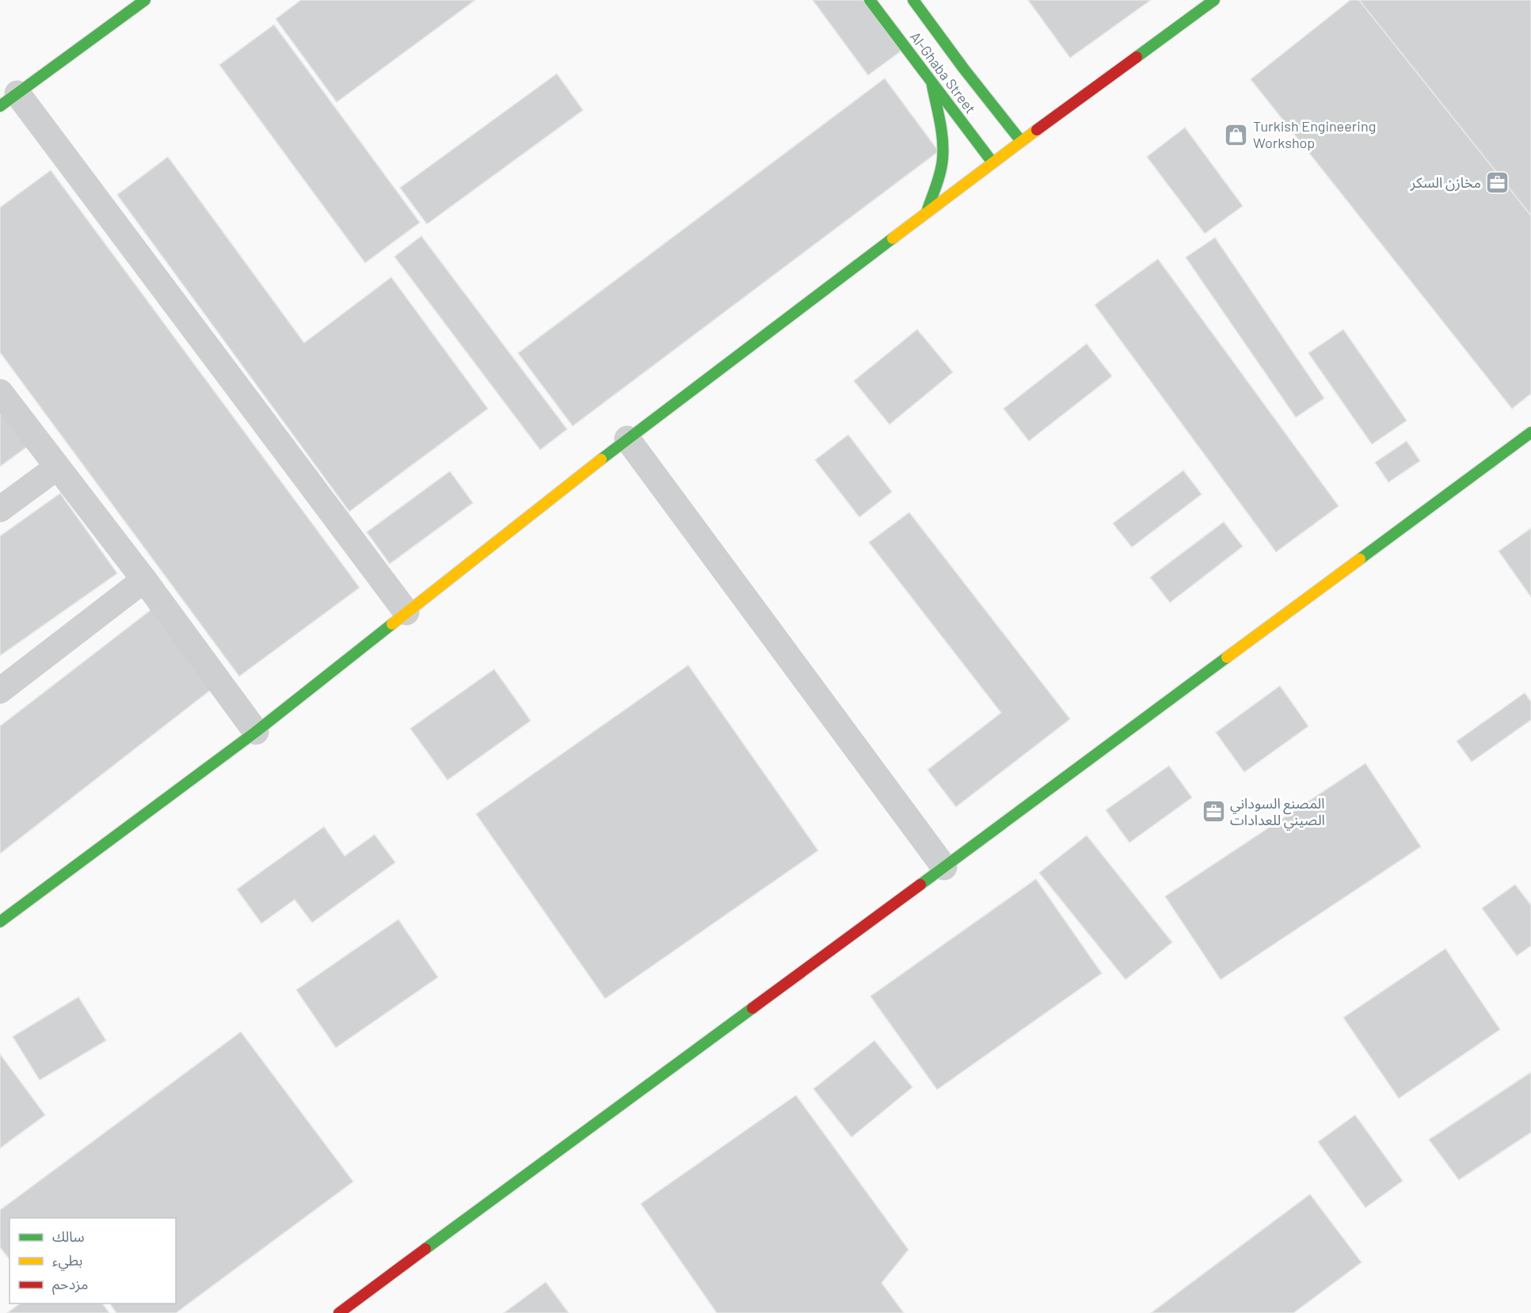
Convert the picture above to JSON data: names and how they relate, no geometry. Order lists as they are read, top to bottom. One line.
{"streets":{"street":["Al-Ghaba Street"]},"places":{"shop":["Turkish Engineering Workshop"],"office":["مخازن السكر","المصنع السوداني الصيني للعدادات"]},"legend":["سالك","بطيء","مزدحم"]}
